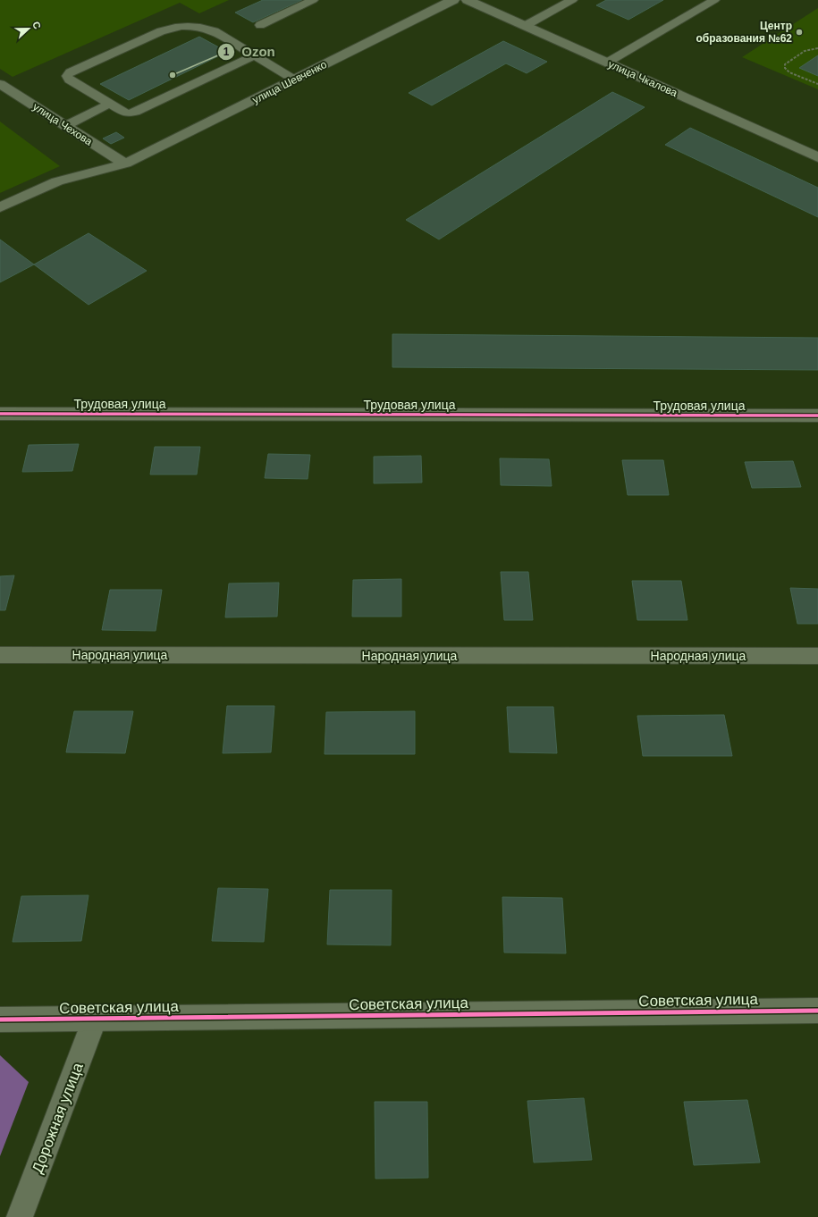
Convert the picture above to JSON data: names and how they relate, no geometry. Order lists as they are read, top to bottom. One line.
{"streets":{"street":["улица Чкалова","улица Шевченко","улица Чехова","Трудовая улица","Народная улица","Советская улица","Дорожная улица"]},"crossings":[["улица Шевченко","улица Чехова"],["Советская улица","Дорожная улица"]],"places":["Центр образования №62","Ozon"],"north":"right"}
